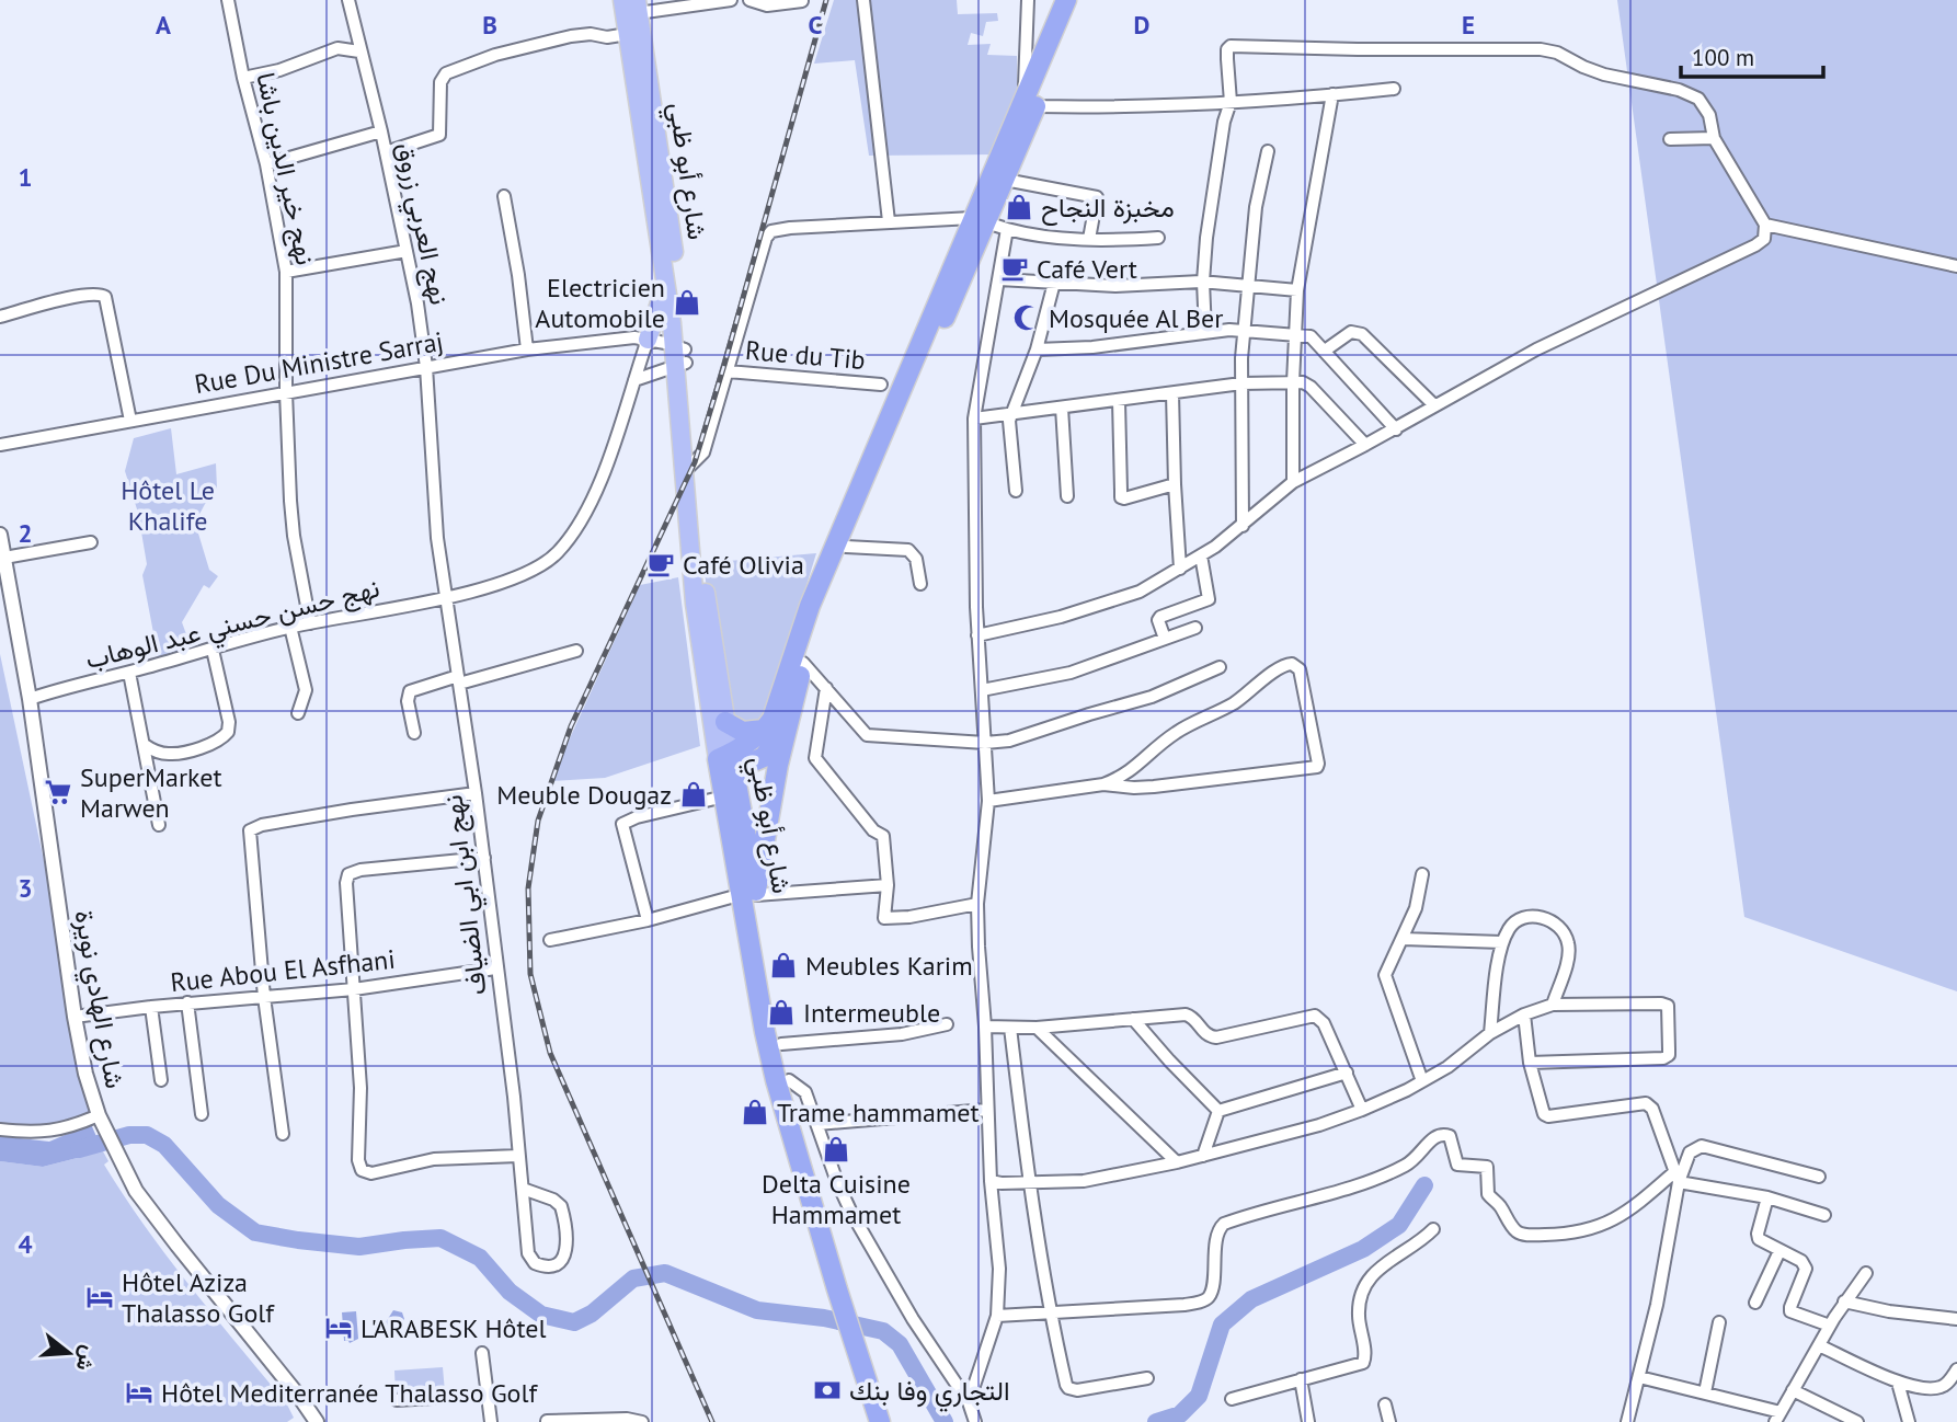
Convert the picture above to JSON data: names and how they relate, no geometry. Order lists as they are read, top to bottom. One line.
{"streets":{"highway":["شارع أبو ظبي"],"street":["نهج خير الدين باشا","نهج العربي زروق","Rue du Tib","Rue Du Ministre Sarraj","نهج حسن حسني عبد الوهاب","نهج ابن ابي الضياف","Rue Abou El Asfhani","شارع الهادي نويرة"]},"crossings":[["نهج خير الدين باشا","Rue Du Ministre Sarraj"],["نهج خير الدين باشا","نهج حسن حسني عبد الوهاب"],["شارع أبو ظبي","Rue Du Ministre Sarraj"],["نهج العربي زروق","Rue Du Ministre Sarraj"],["نهج العربي زروق","نهج حسن حسني عبد الوهاب"],["نهج العربي زروق","نهج ابن ابي الضياف"],["Rue Du Ministre Sarraj","نهج حسن حسني عبد الوهاب"],["نهج حسن حسني عبد الوهاب","نهج ابن ابي الضياف"],["نهج حسن حسني عبد الوهاب","شارع الهادي نويرة"],["نهج ابن ابي الضياف","Rue Abou El Asfhani"],["Rue Abou El Asfhani","شارع الهادي نويرة"]],"parks":["Hôtel Le Khalife"],"places":{"shop":["مخبزة النجاح","Electricien Automobile","Meuble Dougaz","Meubles Karim","Intermeuble","Trame hammamet","Delta Cuisine Hammamet"],"cafe":["Café Vert","Café Olivia"],"mosque":["Mosquée Al Ber"],"supermarket":["SuperMarket Marwen"],"hotel":["Hôtel Aziza Thalasso Golf","L'ARABESK Hôtel","Hôtel Mediterranée Thalasso Golf"],"bank":["التجاري وفا بنك"]},"scale_bar":"100 m","north":"right","grid":{"columns":["A","B","C","D","E"],"rows":["1","2","3","4"]}}
